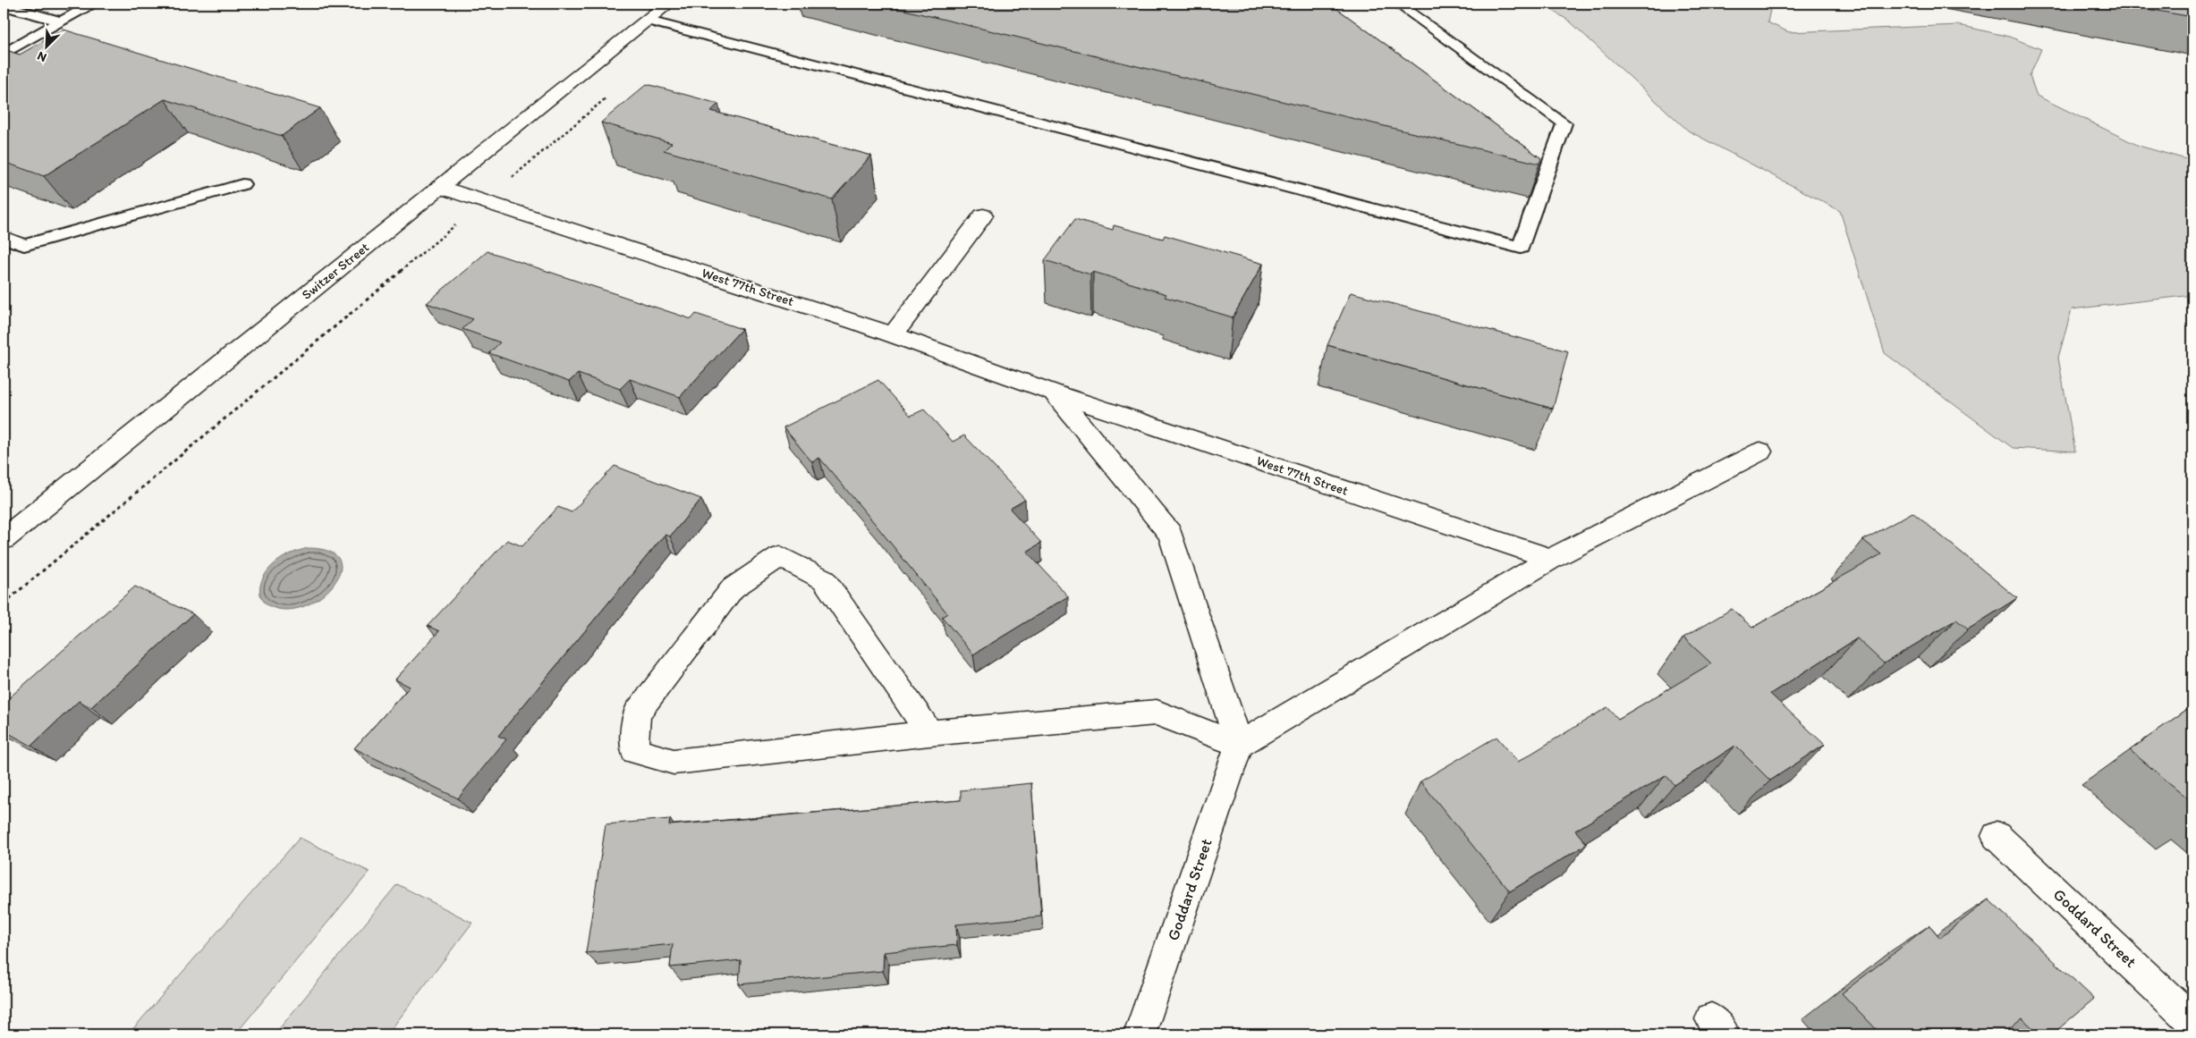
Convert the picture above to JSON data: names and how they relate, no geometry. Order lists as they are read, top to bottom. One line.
{"streets":{"street":["Switzer Street","West 77th Street","Goddard Street"]},"crossings":[["Switzer Street","West 77th Street"]],"north":"bottom left"}
